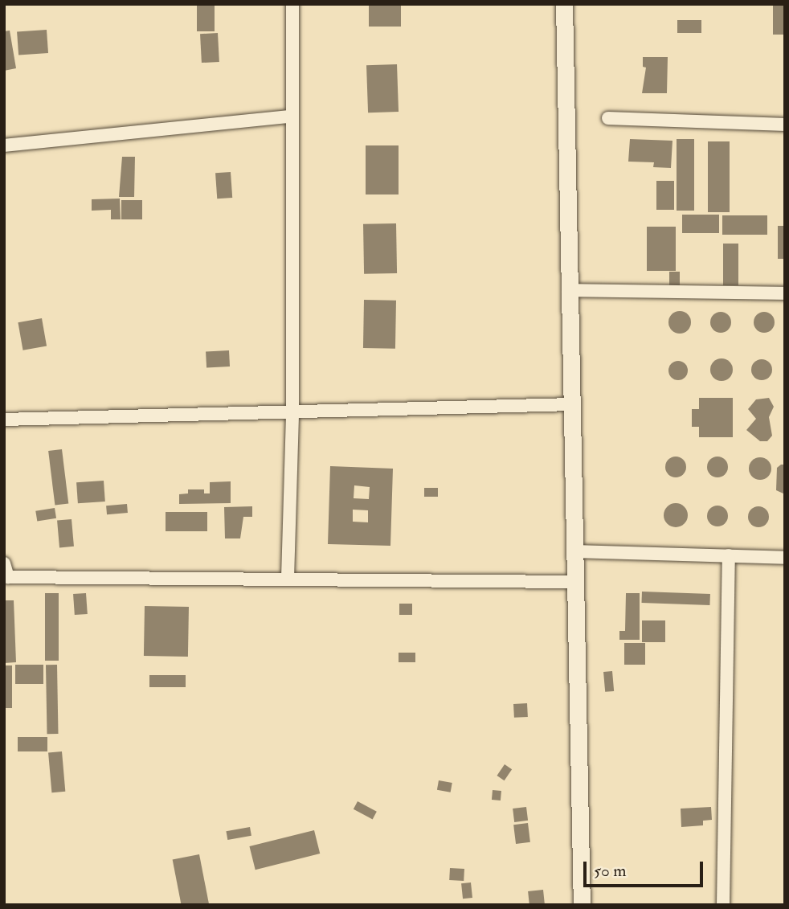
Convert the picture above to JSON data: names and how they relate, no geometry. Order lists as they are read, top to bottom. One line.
{"scale_bar":"50 m"}
